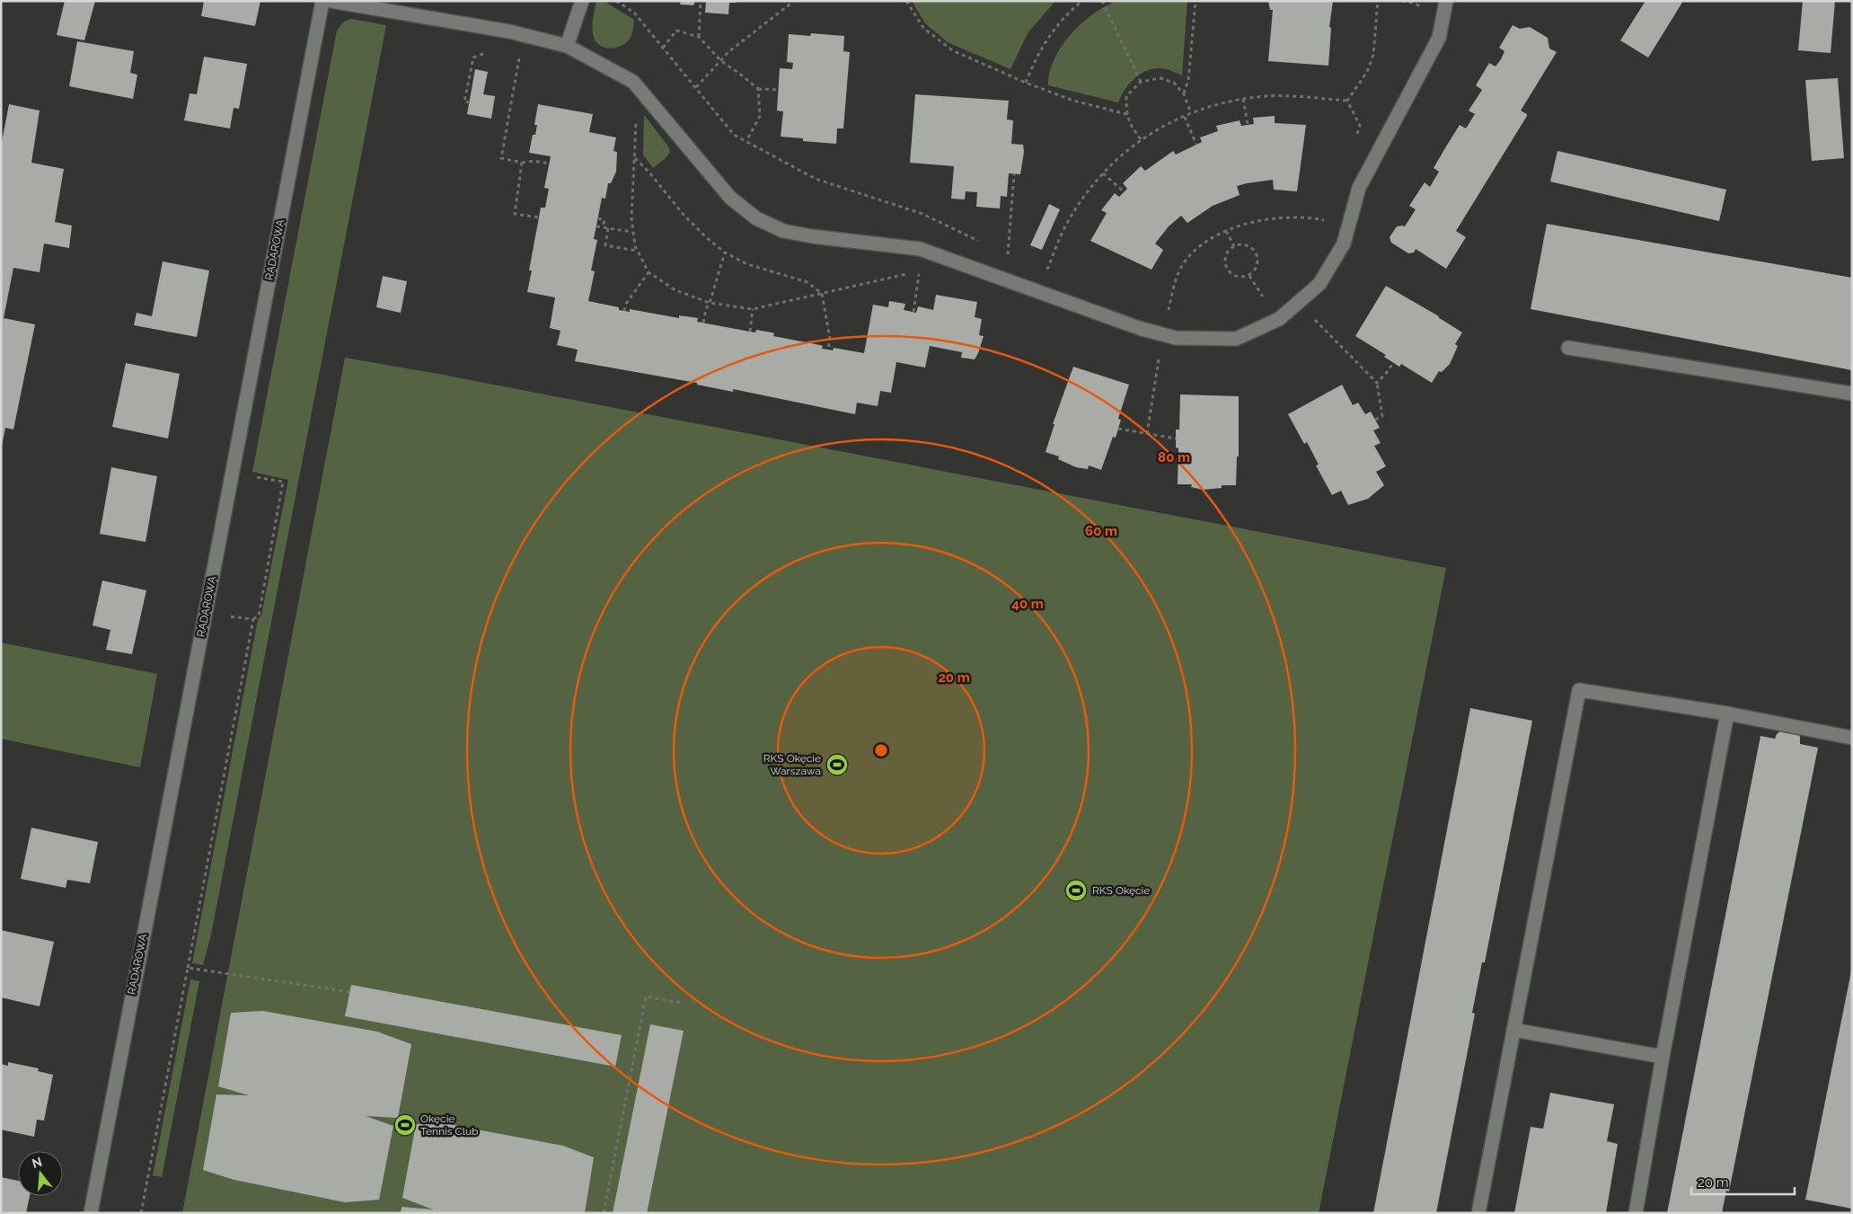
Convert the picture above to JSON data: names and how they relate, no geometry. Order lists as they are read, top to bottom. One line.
{"streets":{"street":["RADAROWA"]},"places":{"sports":["RKS Okęcie Warszawa","RKS Okęcie","Okęcie Tennis Club"]},"scale_bar":"20 m","north":"top","rings":["80 m","60 m","40 m","20 m"]}
